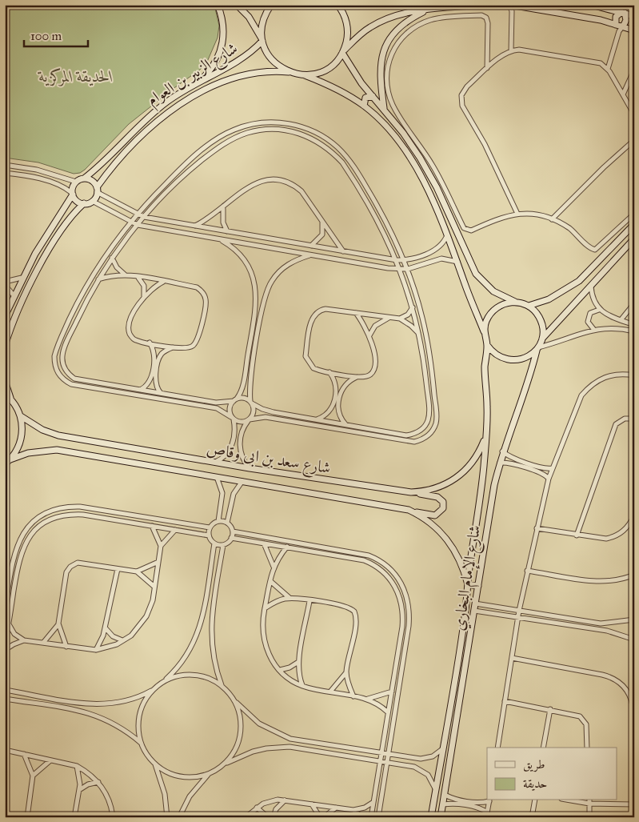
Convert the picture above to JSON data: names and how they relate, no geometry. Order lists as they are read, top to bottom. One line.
{"streets":{"street":["شارع الزبير بن العوام","شارع سعد بن ابى وقاص","شارع الإمام البخاري"]},"crossings":[["شارع سعد بن ابى وقاص","شارع الإمام البخاري"]],"parks":["الحديقة المركزية"],"legend":["طريق","حديقة"],"scale_bar":"100 m"}
